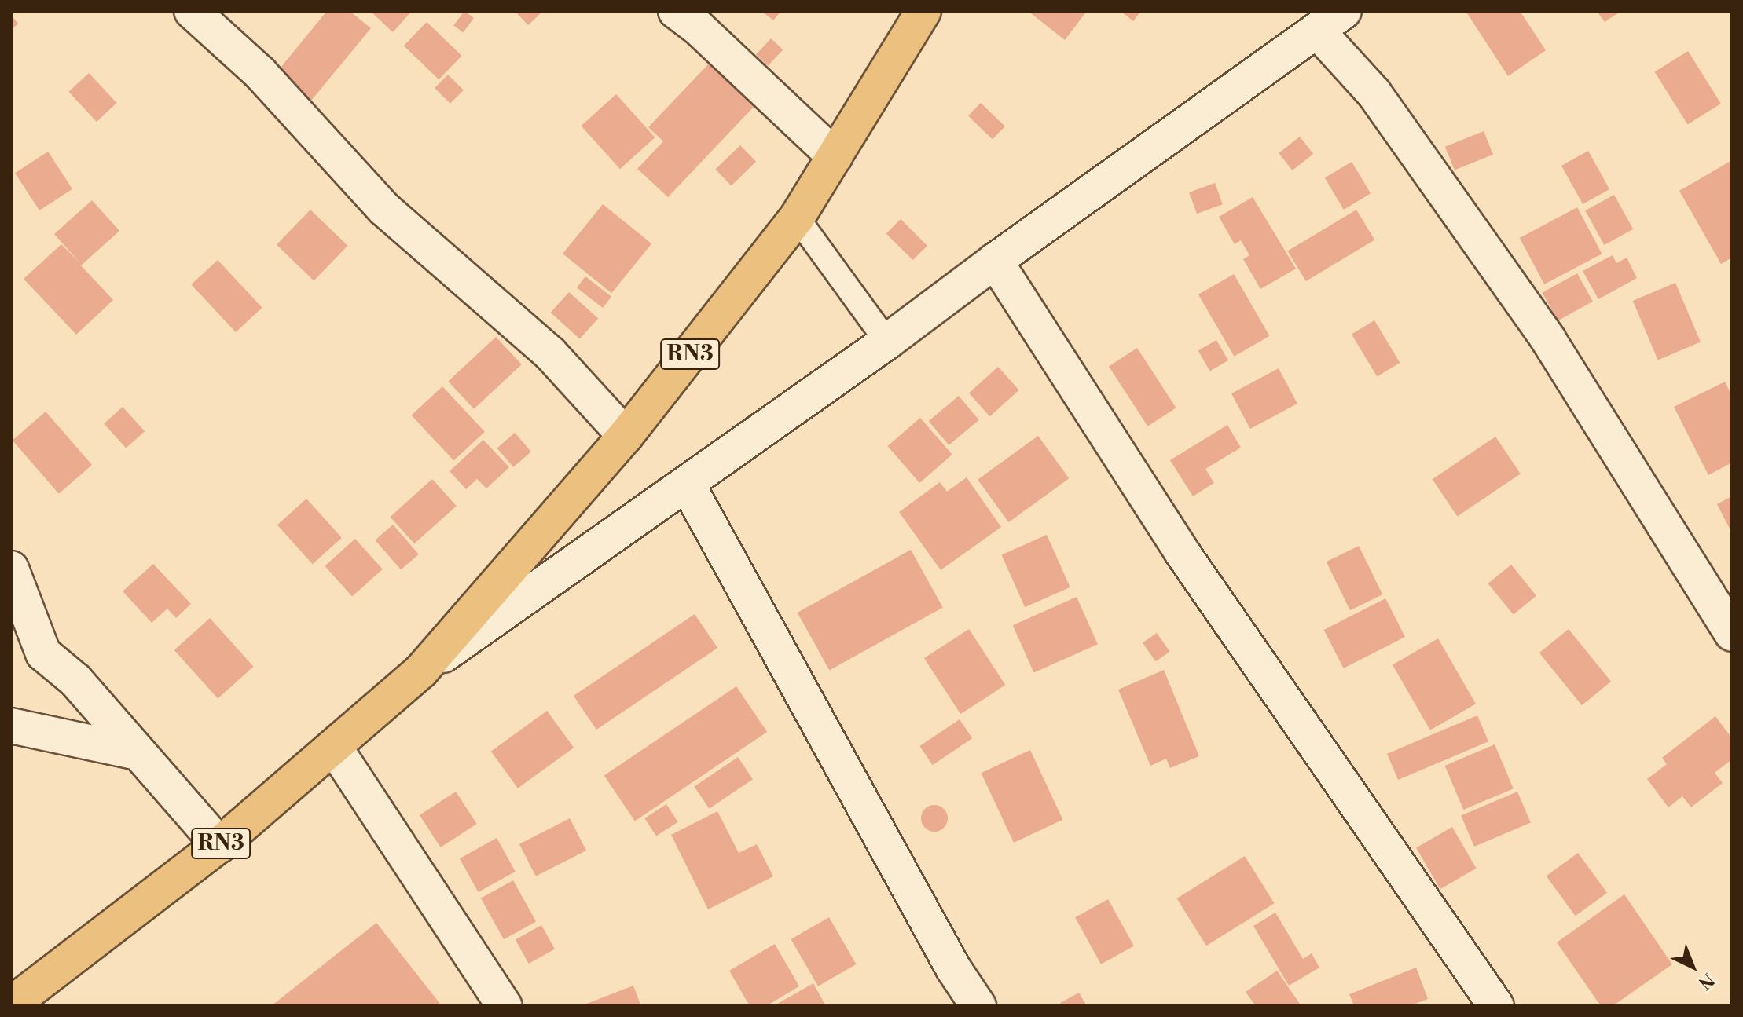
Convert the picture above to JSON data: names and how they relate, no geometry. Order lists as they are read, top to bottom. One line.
{"streets":{"highway":["RN3"]},"north":"bottom right"}
